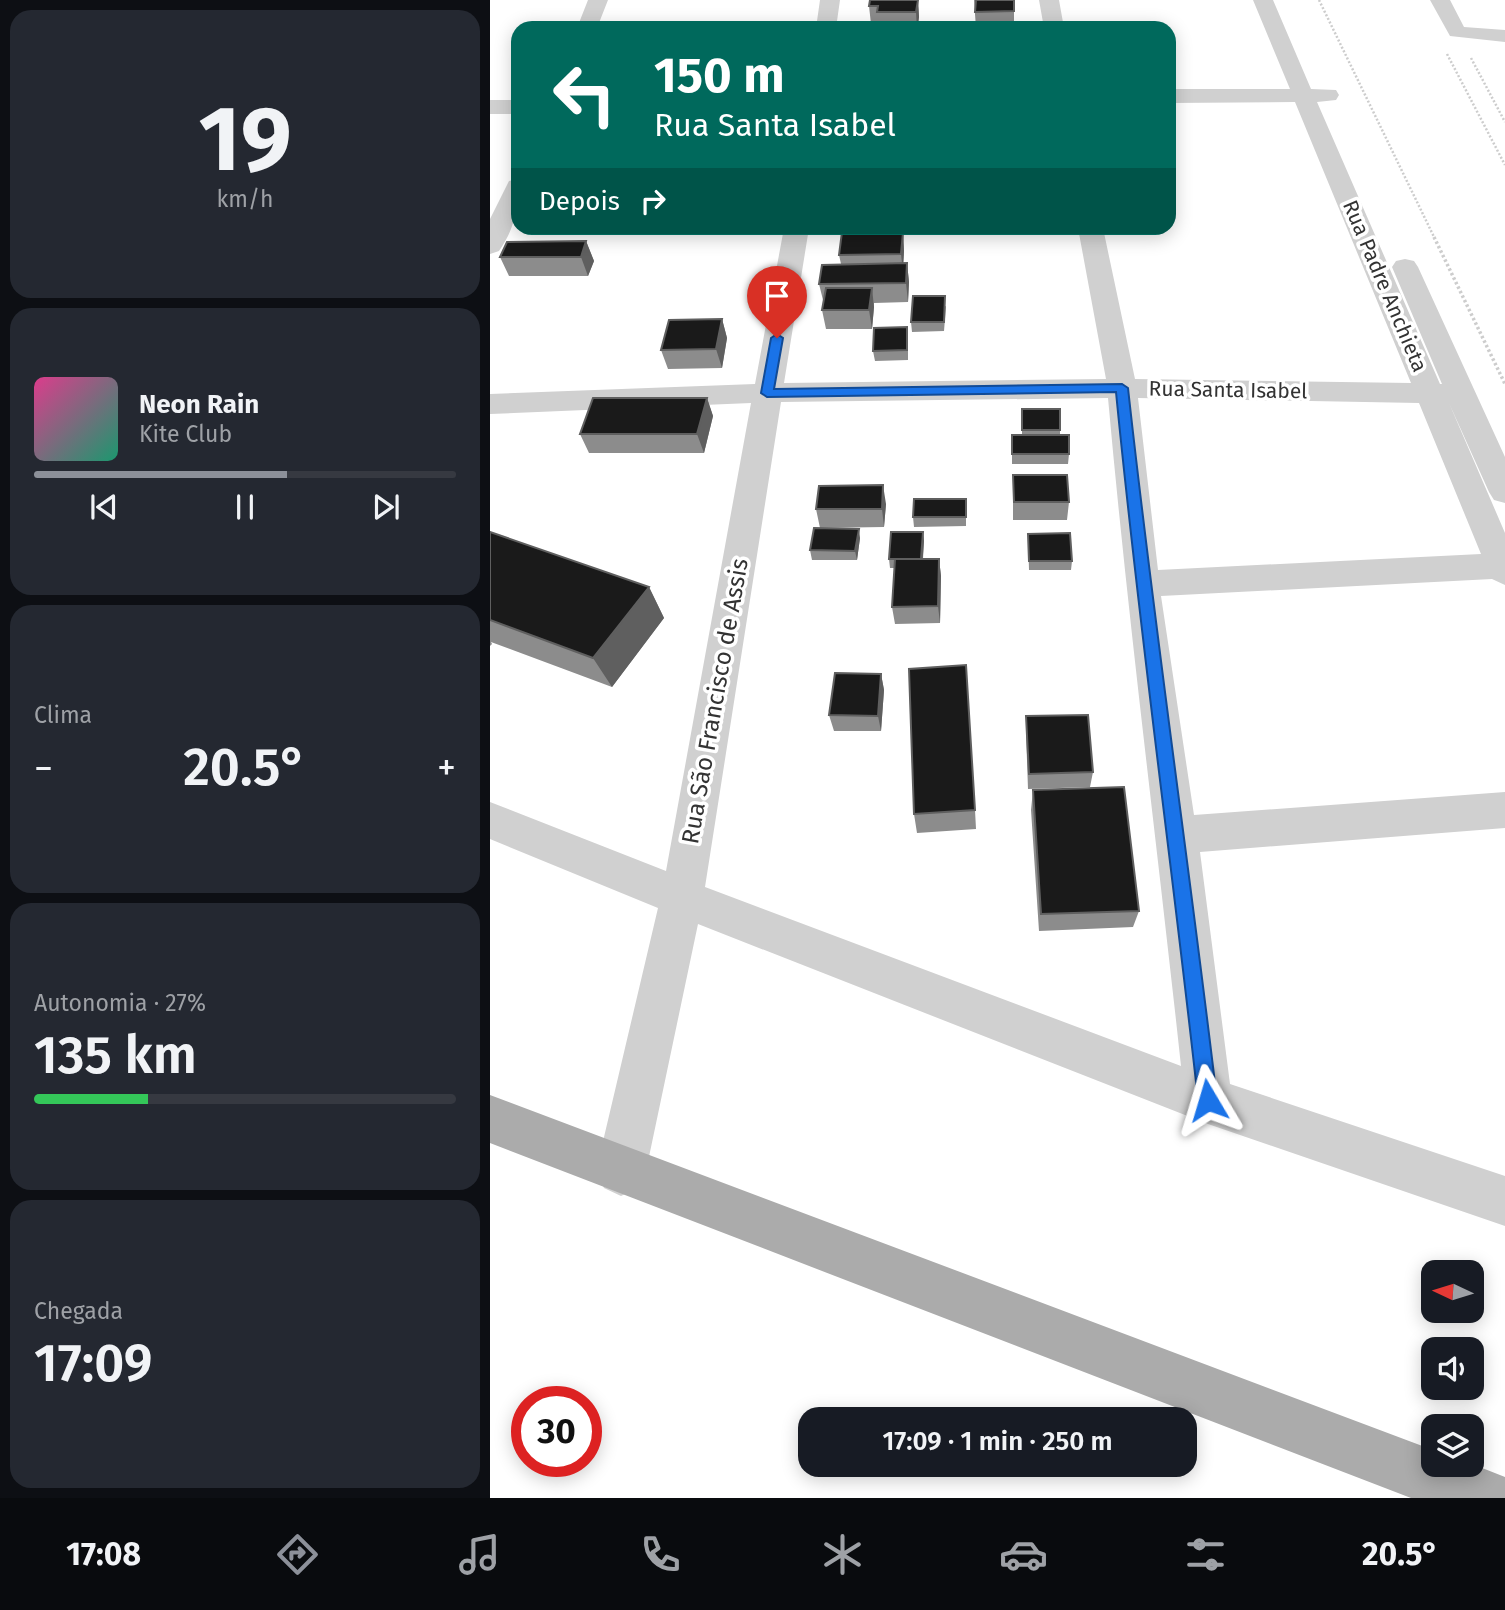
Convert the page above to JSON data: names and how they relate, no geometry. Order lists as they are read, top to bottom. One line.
{"streets":{"street":["Rua Padre Anchieta","Rua Santa Isabel","Rua São Francisco de Assis"]},"crossings":[["Rua Padre Anchieta","Rua Santa Isabel"],["Rua Santa Isabel","Rua São Francisco de Assis"]],"north":"left","page":{"tile":[["19","km/h"],"Clima",["Autonomia · 27%","135 km"],["Chegada","17:09"]],"turn":["150 m","Rua Santa Isabel"],"then":"Depois","song":["Neon Rain","Kite Club"],"heat":["−","20.5°","+"],"limit":"30","trip":"17:09 · 1 min · 250 m","tabs":["17:08","20.5°"]}}
